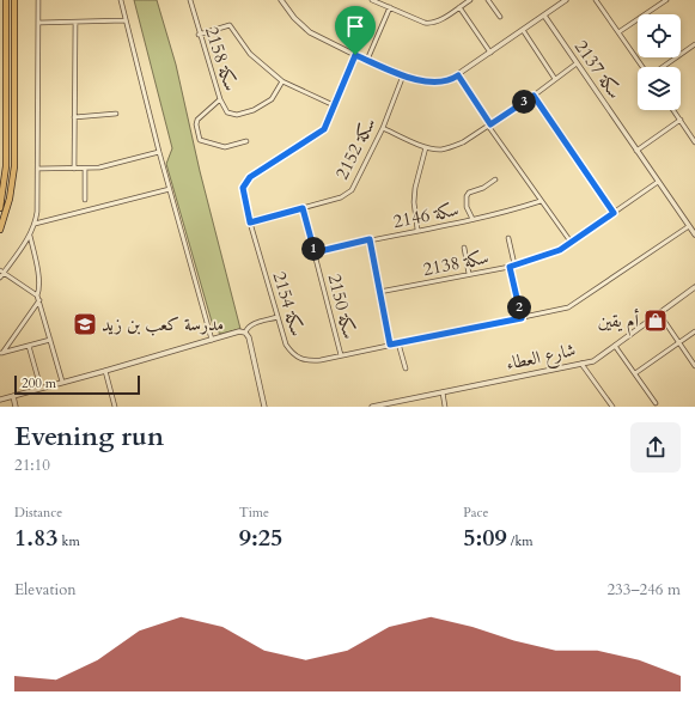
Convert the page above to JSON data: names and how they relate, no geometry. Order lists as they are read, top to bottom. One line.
{"streets":{"street":["سكة 2158","سكة 2137","سكة 2152","سكة 2146","سكة 2138","سكة 2154","سكة 2150","شارع العطاء"]},"crossings":[["سكة 2137","سكة 2138"],["سكة 2137","سكة 2154"],["سكة 2152","سكة 2154"],["سكة 2152","سكة 2150"],["سكة 2146","سكة 2150"],["سكة 2154","سكة 2150"]],"places":{"shop":["أم يقين"],"school or university":["مدرسة كعب بن زيد"]},"scale_bar":"200 m","page":{"pins":["3","1","2"],"scale":"200 m","heading":["Evening run","21:10"],"stats":[["Distance","1.83 km"],["Time","9:25"],["Pace","5:09 /km"]],"chart":["Elevation","233–246 m"]}}
